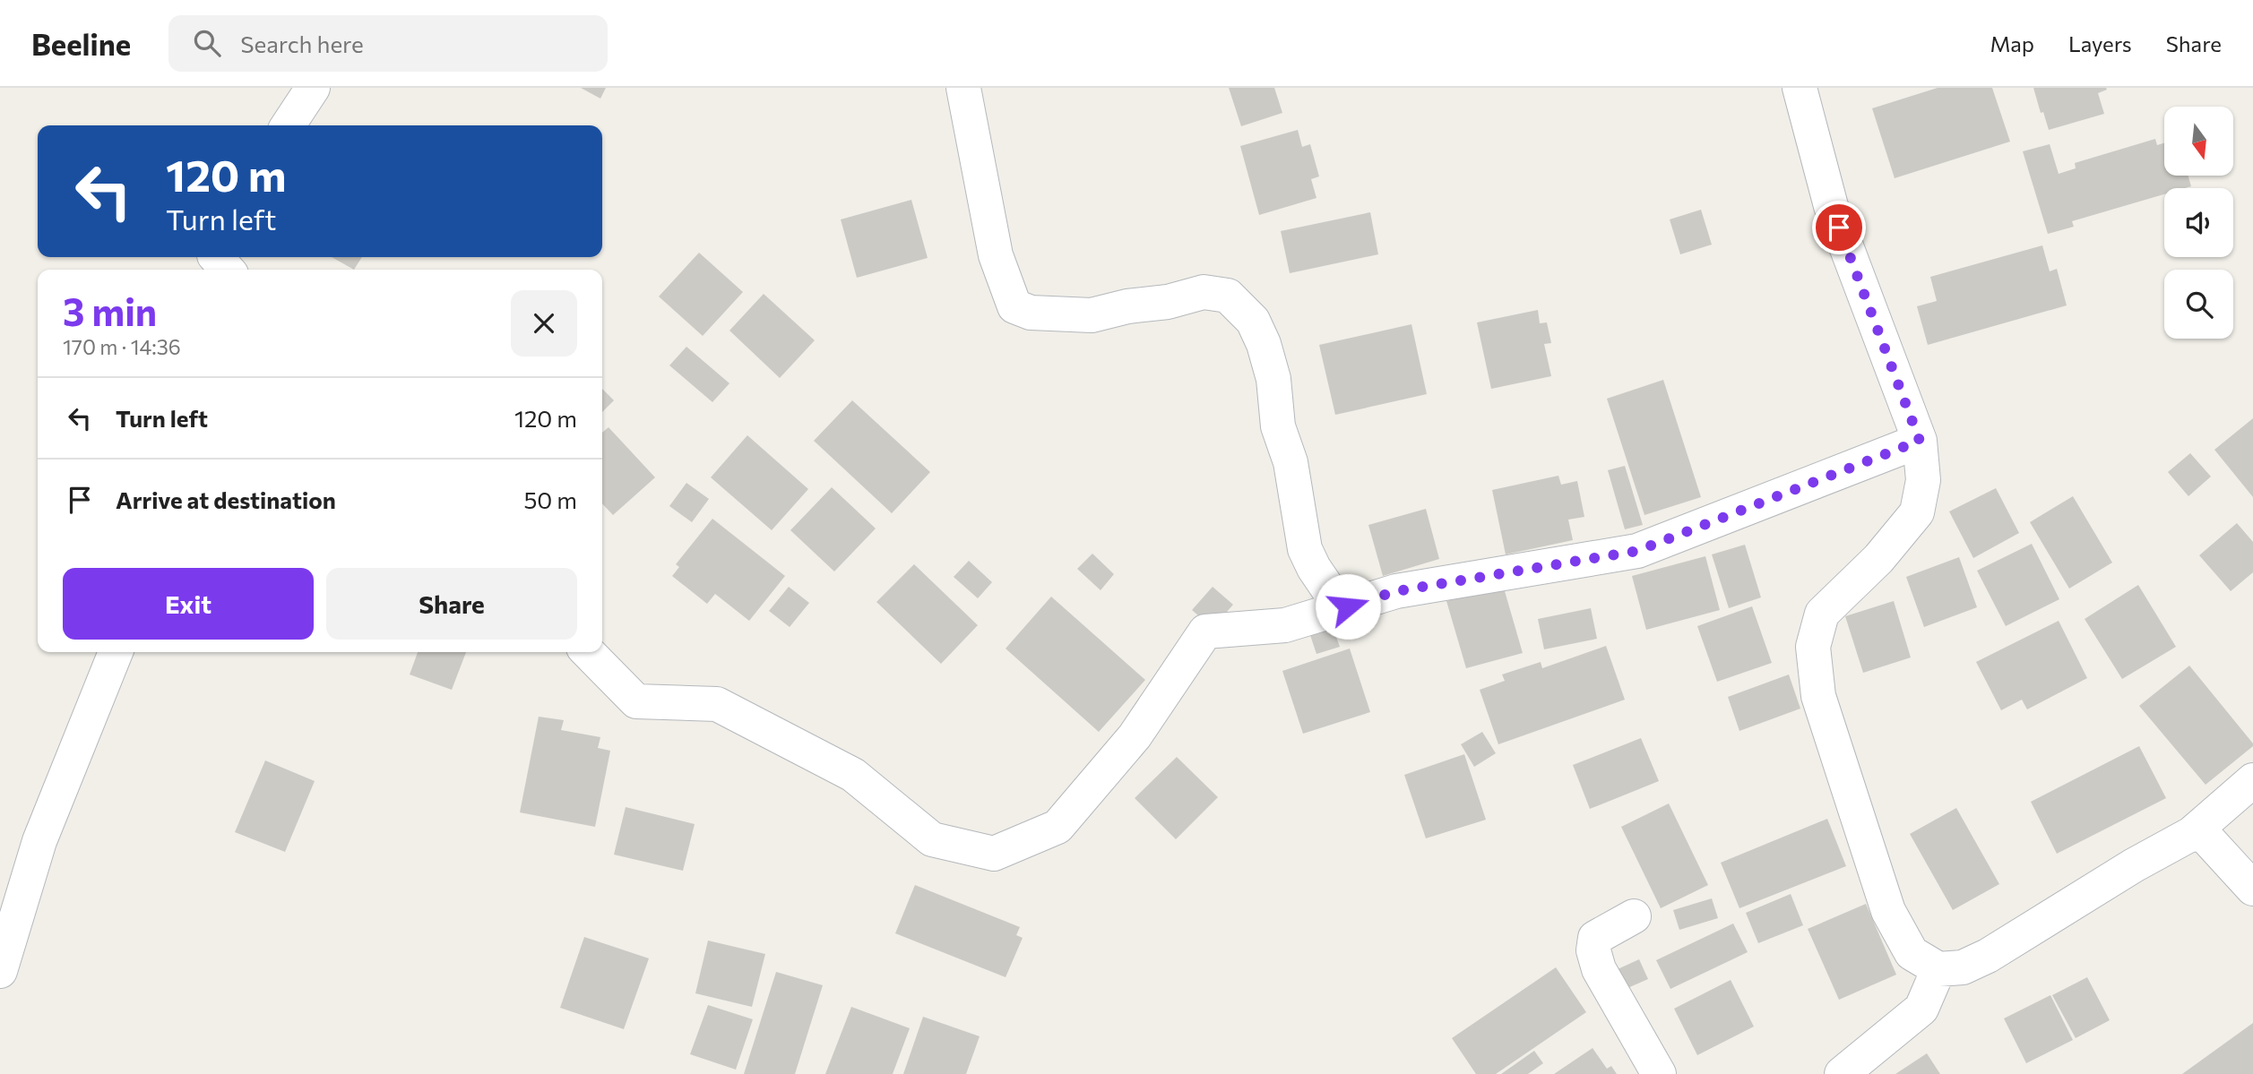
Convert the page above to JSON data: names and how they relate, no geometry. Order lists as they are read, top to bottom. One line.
{"north":"bottom","page":{"header":"Beeline","search":"Search here","nav":["Map","Layers","Share"],"turn":["120 m","Turn left"],"heading":["3 min","170 m · 14:36"],"list":[{"name":"Turn left","value":"120 m"},{"name":"Arrive at destination","value":"50 m"}],"buttons":["Exit","Share"]}}
